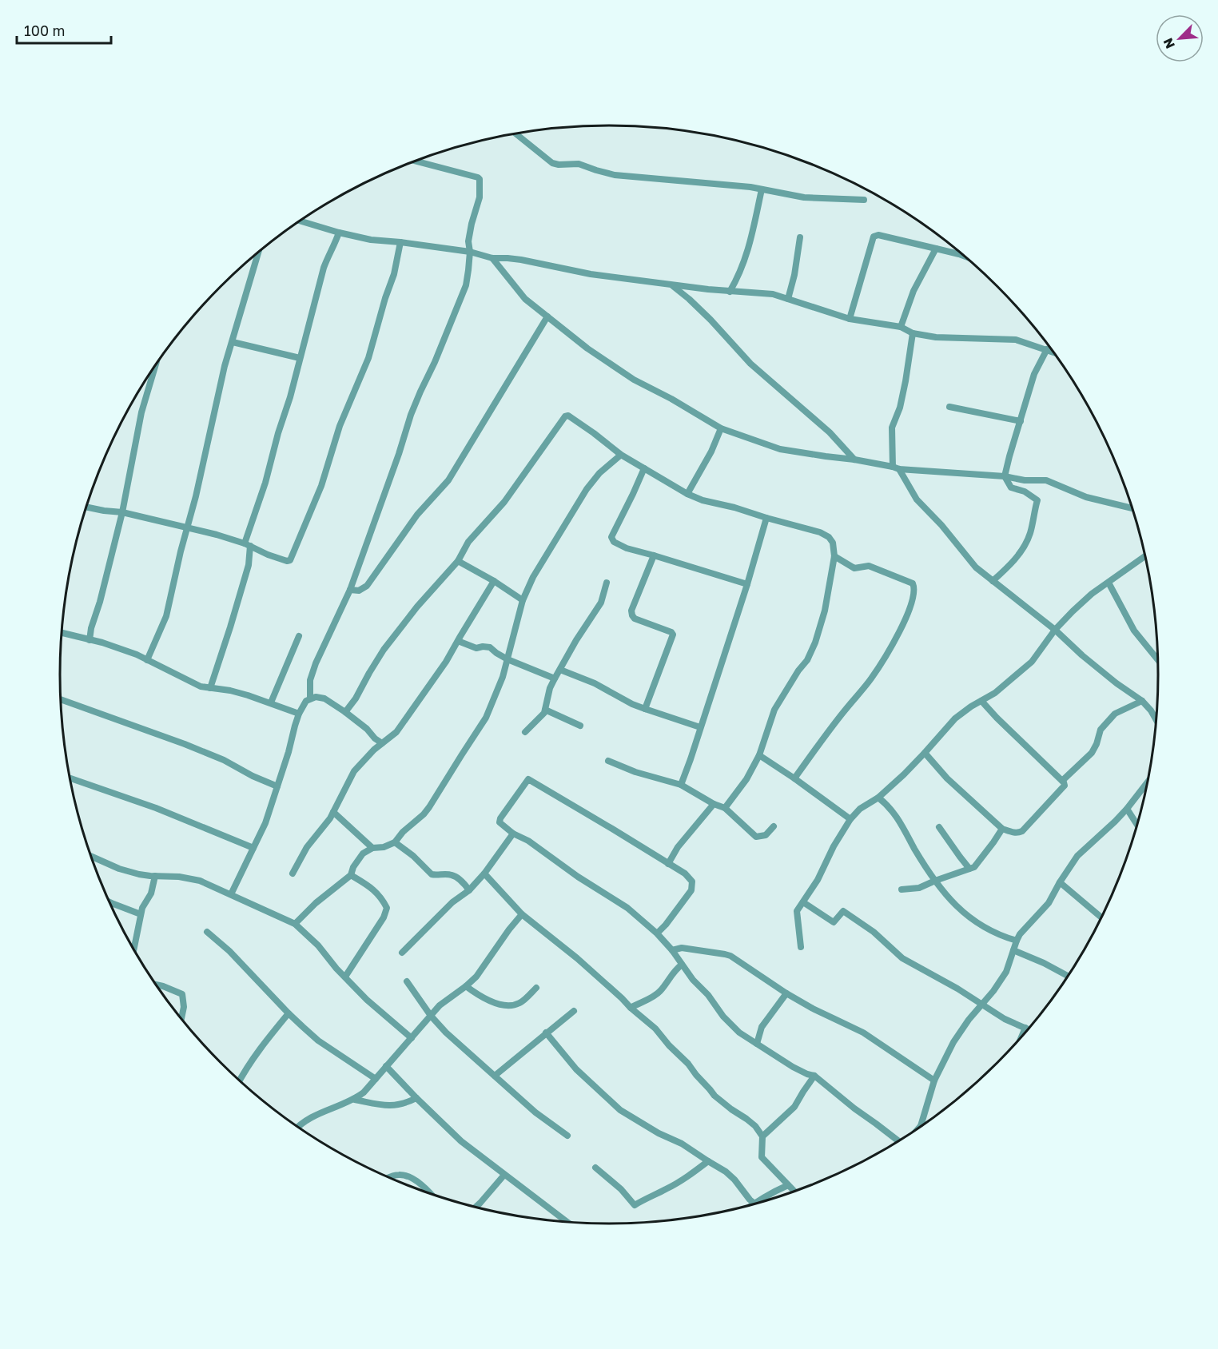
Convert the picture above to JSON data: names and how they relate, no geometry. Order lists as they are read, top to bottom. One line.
{"scale_bar":"100 m","north":"bottom left"}
